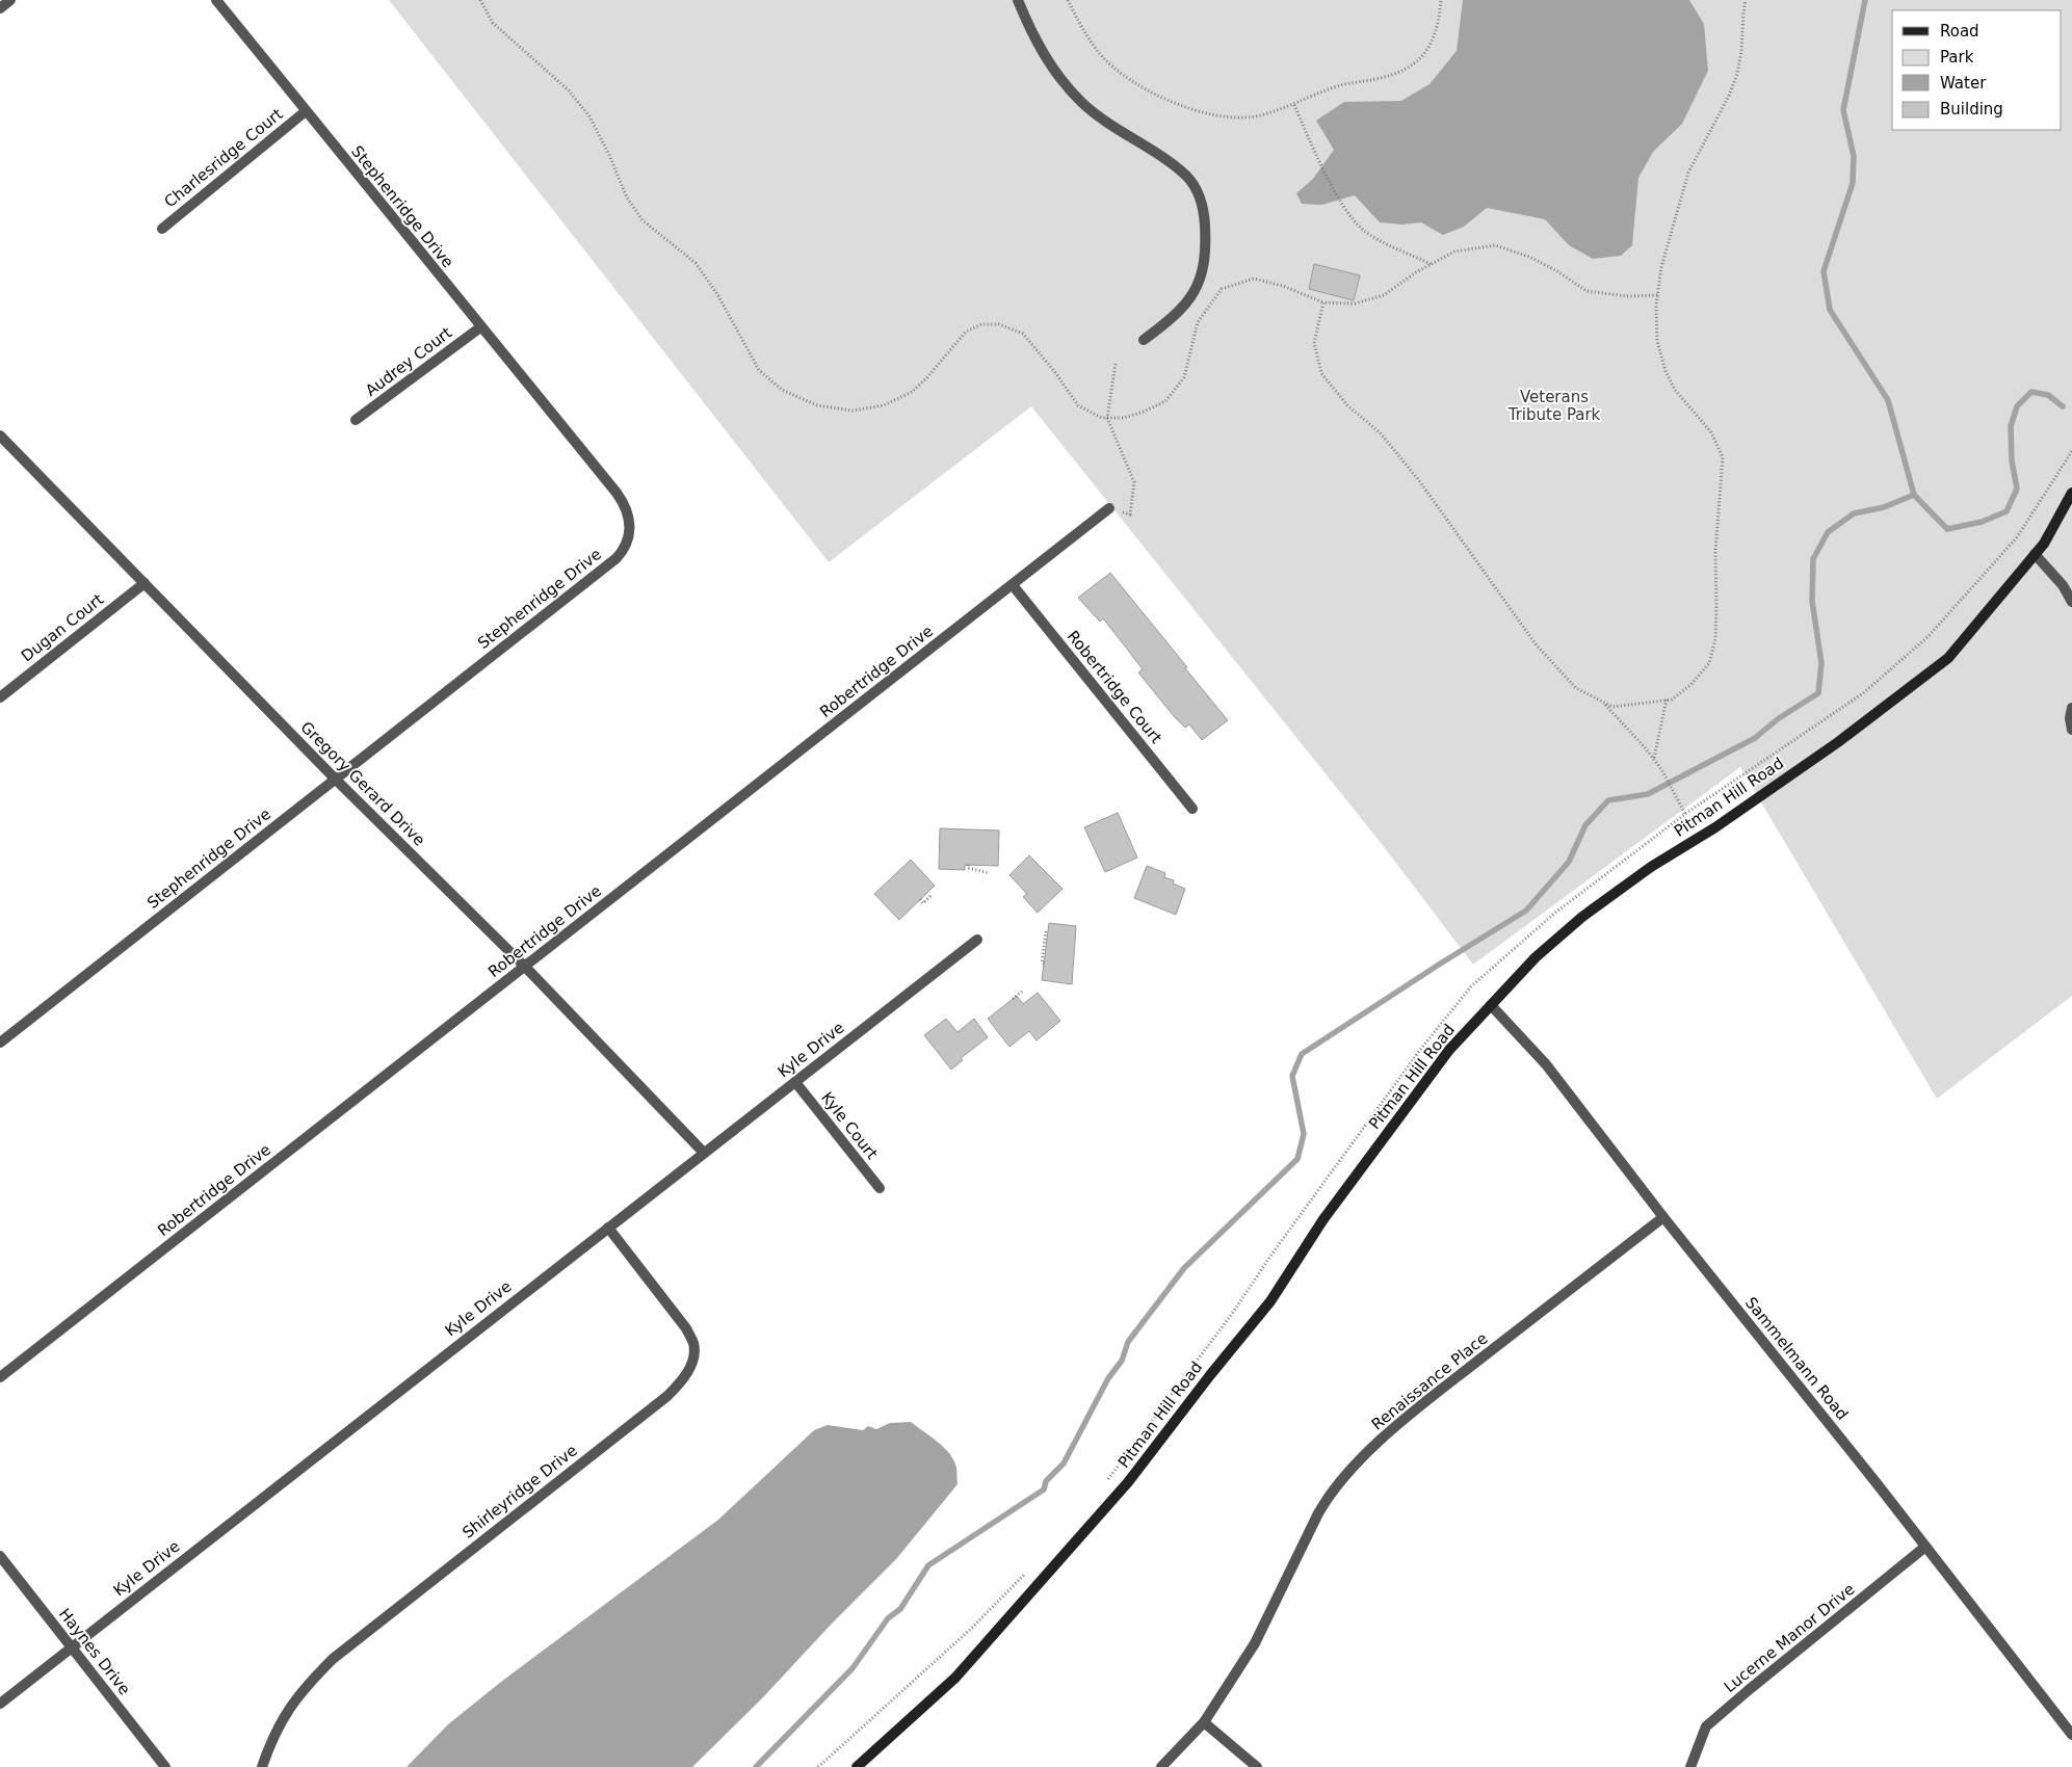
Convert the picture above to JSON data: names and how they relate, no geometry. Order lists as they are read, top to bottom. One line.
{"streets":{"main road":["Pitman Hill Road"],"street":["Charlesridge Court","Stephenridge Drive","Audrey Court","Dugan Court","Robertridge Drive","Robertridge Court","Gregory Gerard Drive","Kyle Drive","Kyle Court","Sammelmann Road","Renaissance Place","Shirleyridge Drive","Lucerne Manor Drive","Haynes Drive"]},"crossings":[["Charlesridge Court","Stephenridge Drive"],["Stephenridge Drive","Audrey Court"],["Stephenridge Drive","Gregory Gerard Drive"],["Dugan Court","Gregory Gerard Drive"],["Robertridge Drive","Robertridge Court"],["Robertridge Drive","Gregory Gerard Drive"],["Gregory Gerard Drive","Kyle Drive"],["Pitman Hill Road","Sammelmann Road"],["Kyle Drive","Kyle Court"],["Kyle Drive","Shirleyridge Drive"],["Kyle Drive","Haynes Drive"],["Sammelmann Road","Renaissance Place"],["Sammelmann Road","Lucerne Manor Drive"]],"parks":["Veterans Tribute Park"],"legend":["Road","Park","Water","Building"]}
